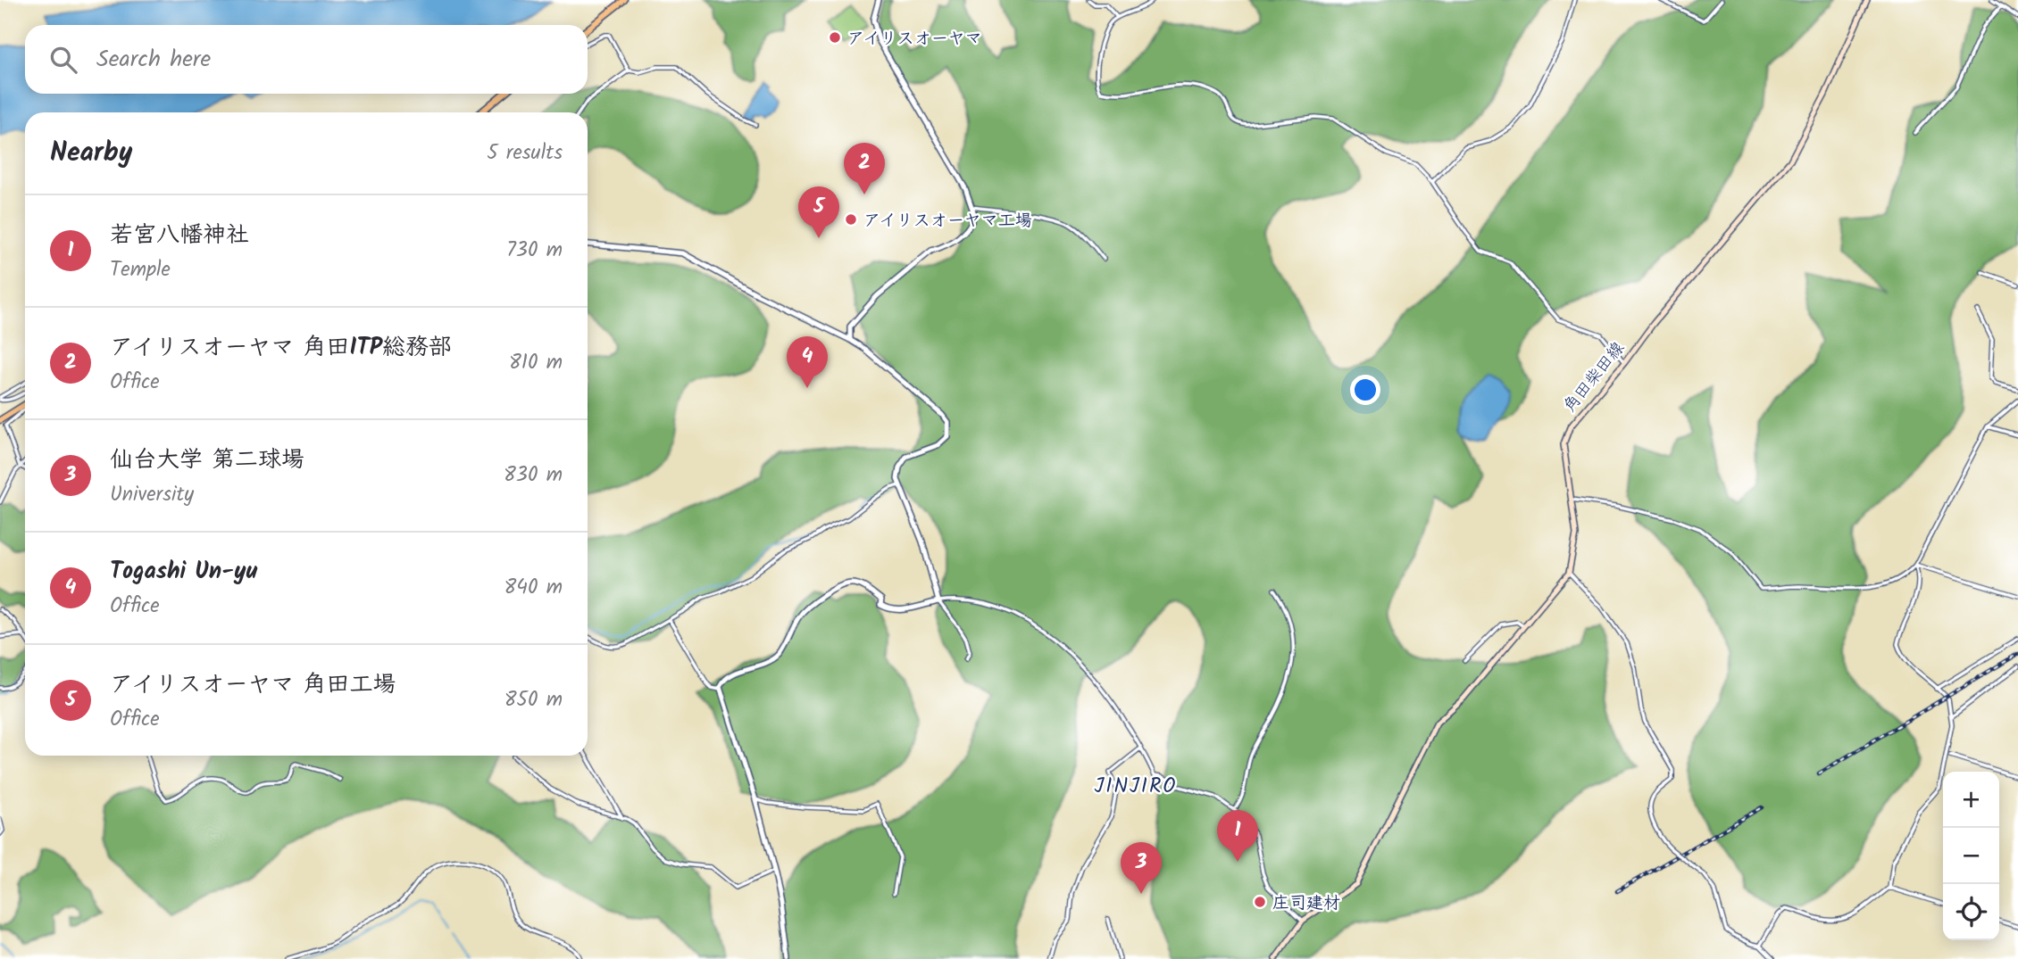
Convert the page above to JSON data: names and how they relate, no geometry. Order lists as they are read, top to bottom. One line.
{"streets":{"main road":["角田柴田線"]},"districts":["JINJIRO"],"places":["アイリスオーヤマ","アイリスオーヤマ工場","庄司建材"],"page":{"search":"Search here","heading":["Nearby","5 results"],"pins":["2","5","4","1","3"],"list":[{"mark":"1","name":"若宮八幡神社","note":"Temple","value":"730 m"},{"mark":"2","name":"アイリスオーヤマ 角田ITP総務部","note":"Office","value":"810 m"},{"mark":"3","name":"仙台大学 第二球場","note":"University","value":"830 m"},{"mark":"4","name":"Togashi Un-yu","note":"Office","value":"840 m"},{"mark":"5","name":"アイリスオーヤマ 角田工場","note":"Office","value":"850 m"}],"map_buttons":["+","−"]}}
